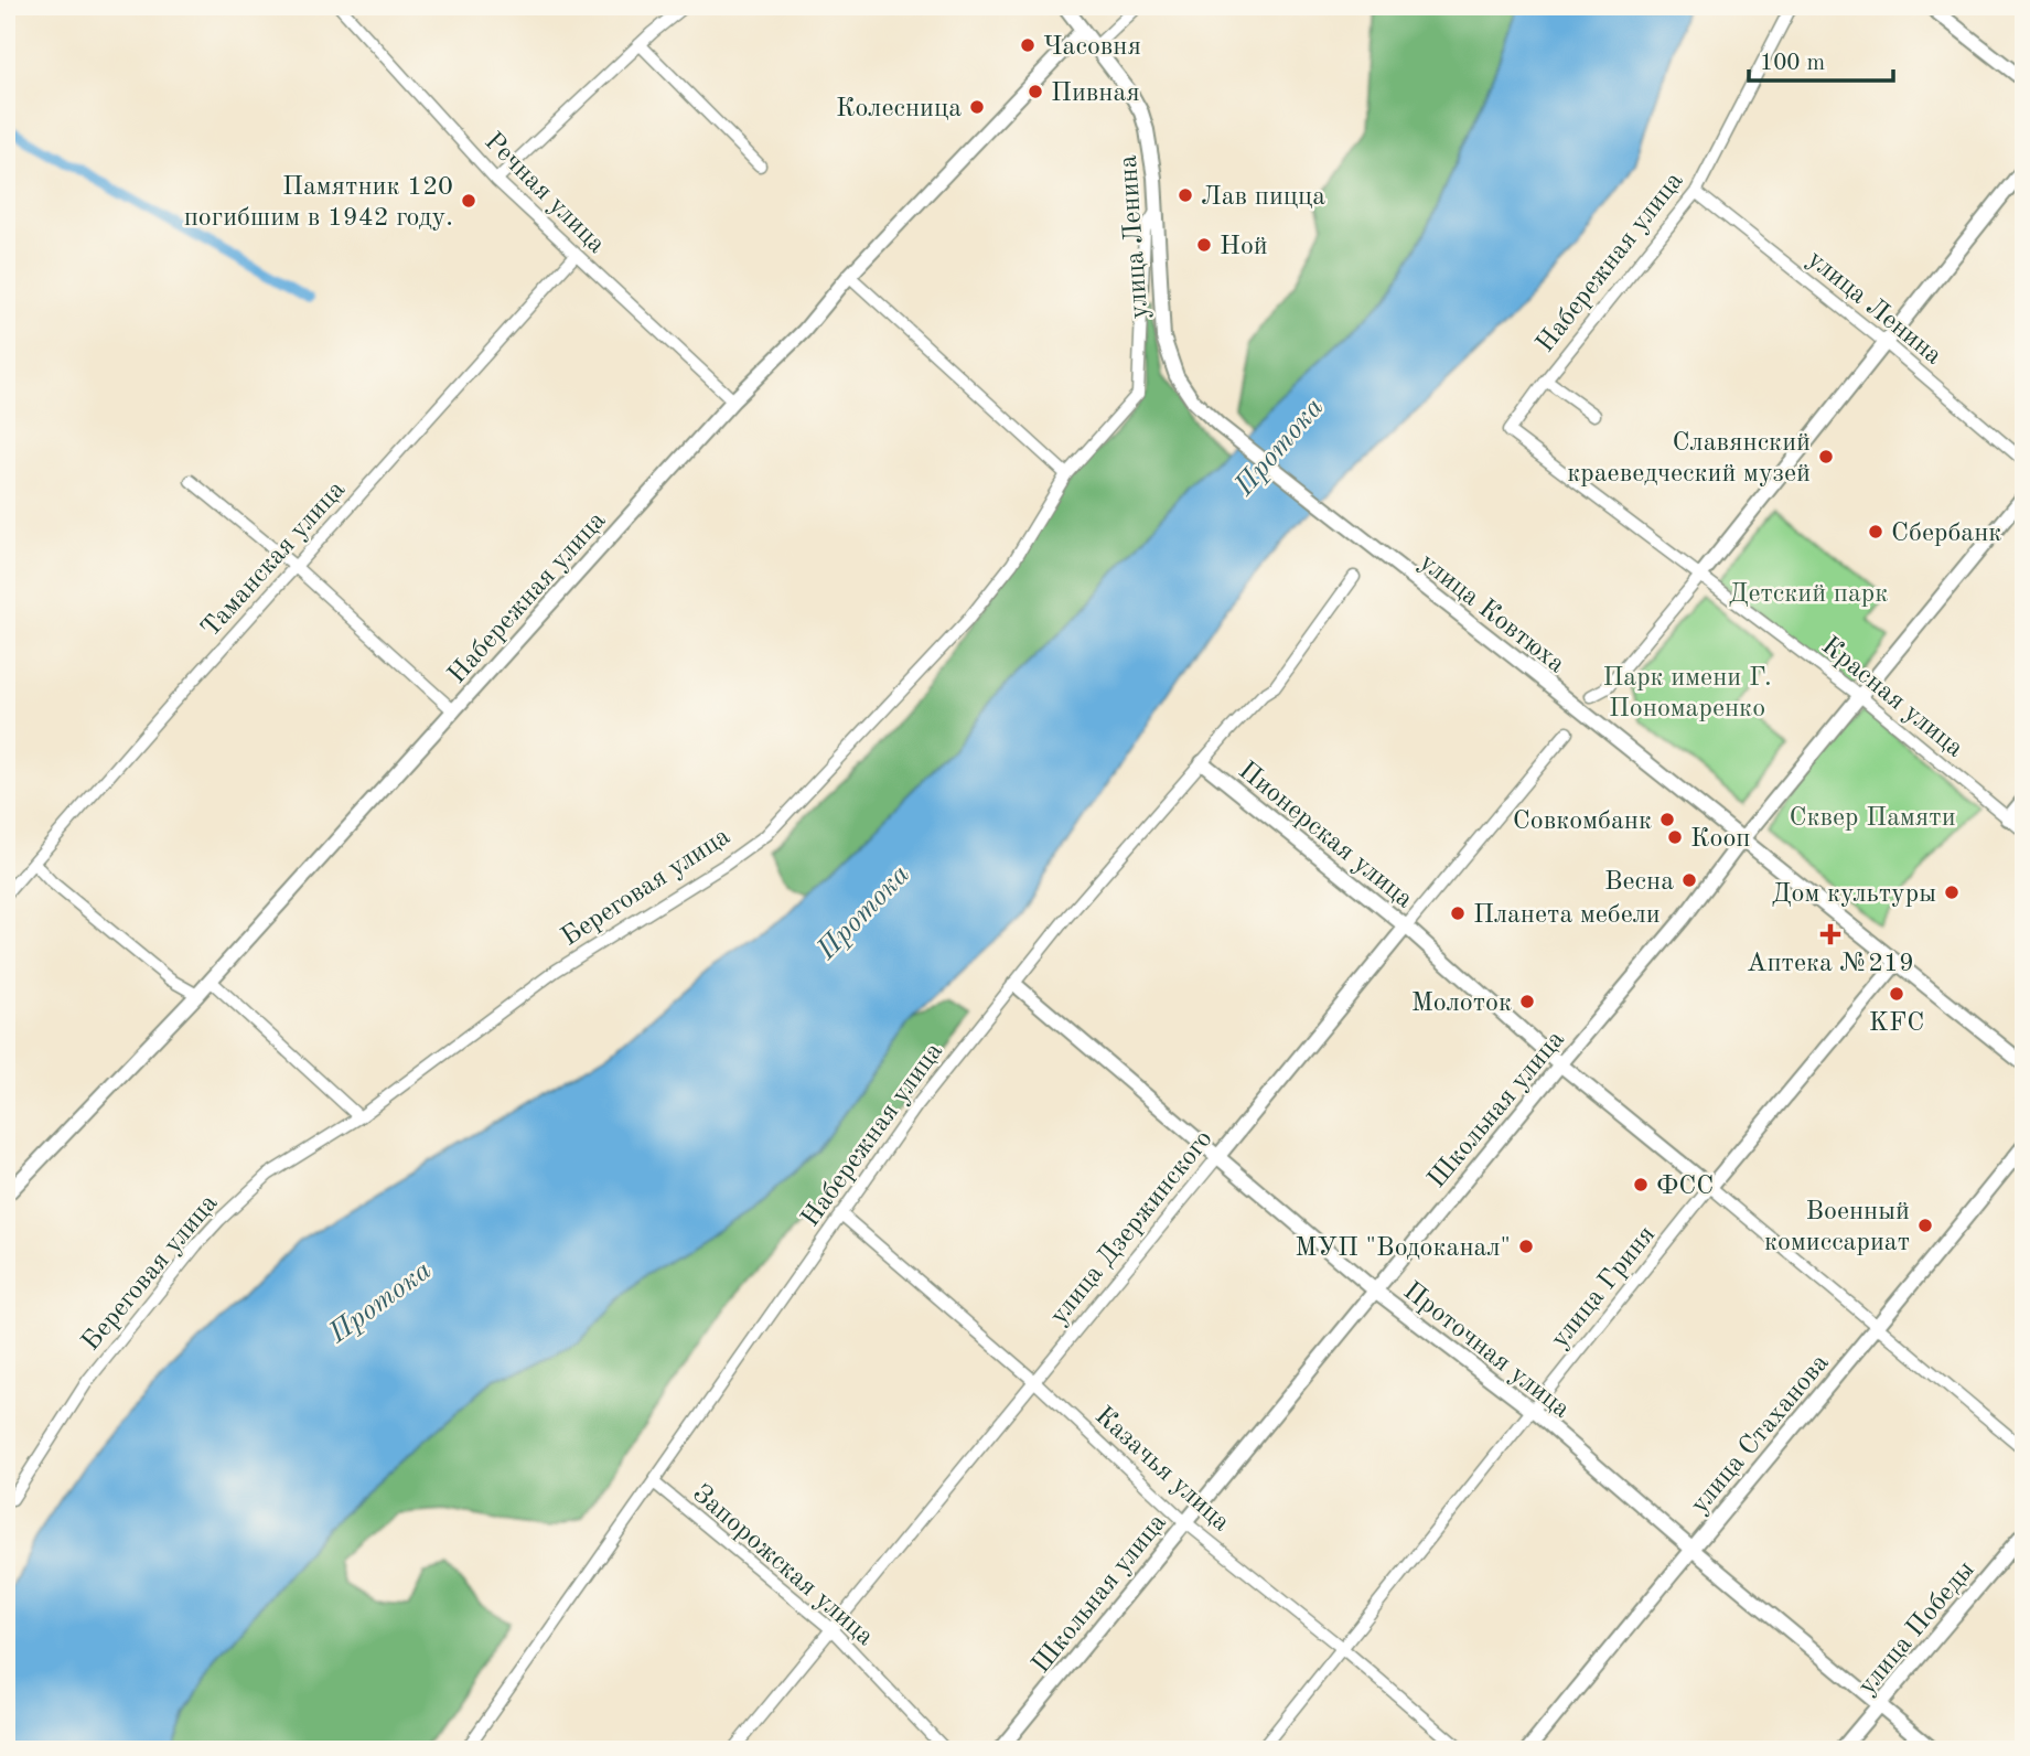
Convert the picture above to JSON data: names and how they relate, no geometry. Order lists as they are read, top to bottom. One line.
{"streets":{"street":["Речная улица","улица Ленина","Набережная улица","Таманская улица","улица Ковтюха","Красная улица","Пионерская улица","Береговая улица","Школьная улица","улица Дзержинского","улица Гриня","Проточная улица","улица Стаханова","Казачья улица","Запорожская улица","улица Победы"]},"crossings":[["Речная улица","Набережная улица"],["Речная улица","Таманская улица"],["улица Ленина","Набережная улица"],["улица Ленина","улица Ковтюха"],["улица Ленина","Береговая улица"],["Набережная улица","Красная улица"],["Набережная улица","Пионерская улица"],["Набережная улица","Проточная улица"],["Набережная улица","Казачья улица"],["Набережная улица","Запорожская улица"],["улица Ковтюха","Школьная улица"],["улица Ковтюха","улица Гриня"],["Красная улица","Школьная улица"],["Пионерская улица","Школьная улица"],["Пионерская улица","улица Дзержинского"],["Пионерская улица","улица Гриня"],["Пионерская улица","улица Стаханова"],["Школьная улица","Проточная улица"],["Школьная улица","Казачья улица"],["улица Дзержинского","Проточная улица"],["улица Дзержинского","Казачья улица"],["улица Дзержинского","Запорожская улица"],["улица Гриня","Проточная улица"],["улица Гриня","Казачья улица"],["Проточная улица","улица Стаханова"],["Проточная улица","улица Победы"]],"water":["Протока"],"parks":["Детский парк","Парк имени Г. Пономаренко","Сквер Памяти"],"places":{"other":["Часовня","Пивная","Колесница","Лав пицца","Памятник 120 погибшим в 1942 году.","Ной","Славянский краеведческий музей","Сбербанк","Совкомбанк","Кооп","Весна","Дом культуры","Планета мебели","KFC","Молоток","ФСС","Военный комиссариат","МУП \"Водоканал\""],"health":["Аптека №219"]},"scale_bar":"100 m"}
